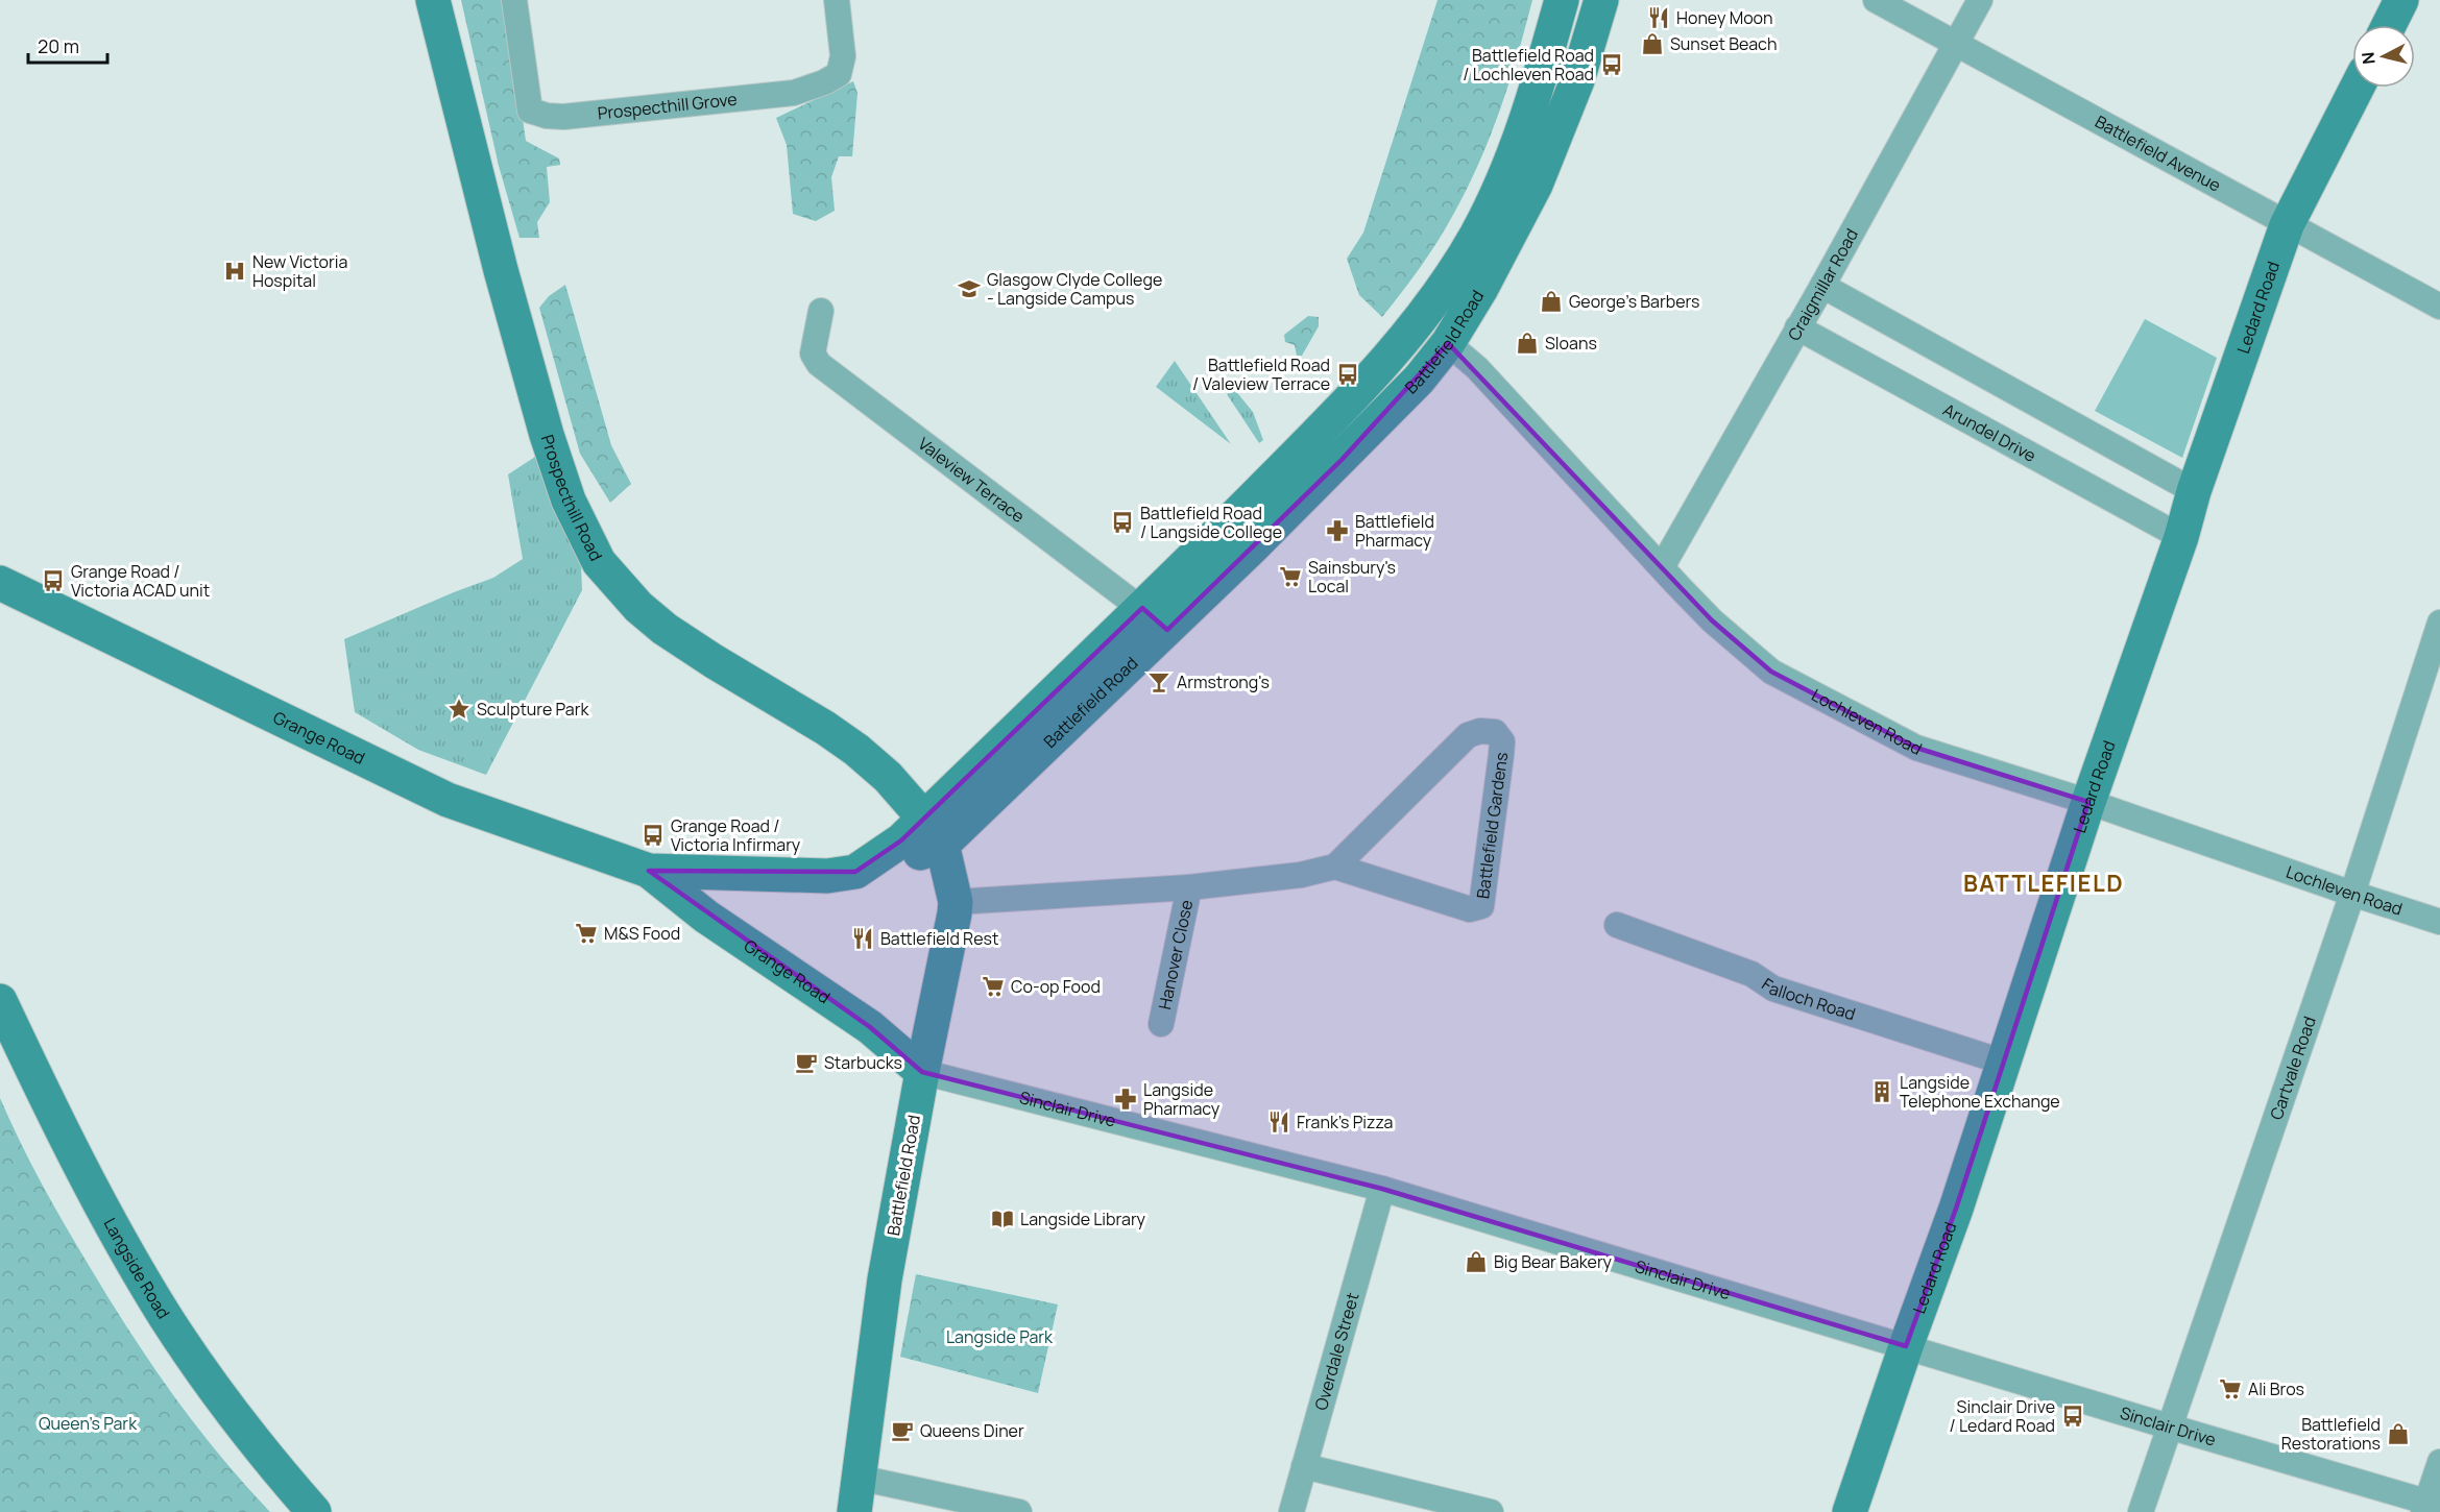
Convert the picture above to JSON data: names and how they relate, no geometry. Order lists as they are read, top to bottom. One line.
{"streets":{"main road":["Ledard Road","Battlefield Road","Prospecthill Road","Lochleven Road","Grange Road","Langside Road"],"street":["Prospecthill Grove","Battlefield Avenue","Craigmillar Road","Arundel Drive","Valeview Terrace","Battlefield Gardens","Hanover Close","Falloch Road","Cartvale Road","Sinclair Drive","Overdale Street"]},"crossings":[["Battlefield Avenue","Craigmillar Road"],["Battlefield Avenue","Ledard Road"],["Craigmillar Road","Arundel Drive"],["Craigmillar Road","Lochleven Road"],["Ledard Road","Arundel Drive"],["Ledard Road","Lochleven Road"],["Ledard Road","Falloch Road"],["Ledard Road","Sinclair Drive"],["Battlefield Road","Valeview Terrace"],["Battlefield Road","Prospecthill Road"],["Battlefield Road","Lochleven Road"],["Battlefield Road","Grange Road"],["Battlefield Road","Sinclair Drive"],["Prospecthill Road","Grange Road"],["Lochleven Road","Cartvale Road"],["Grange Road","Sinclair Drive"],["Cartvale Road","Sinclair Drive"],["Sinclair Drive","Overdale Street"]],"districts":["BATTLEFIELD"],"parks":["Langside Park","Queen's Park"],"places":{"restaurant":["Honey Moon","Battlefield Rest","Frank's Pizza"],"shop":["Sunset Beach","George's Barbers","Sloans","Big Bear Bakery","Battlefield Restorations"],"bus stop":["Battlefield Road / Lochleven Road","Battlefield Road / Valeview Terrace","Battlefield Road / Langside College","Grange Road / Victoria ACAD unit","Grange Road / Victoria Infirmary","Sinclair Drive / Ledard Road"],"hospital":["New Victoria Hospital"],"school or university":["Glasgow Clyde College - Langside Campus"],"pharmacy":["Battlefield Pharmacy","Langside Pharmacy"],"supermarket":["Sainsbury's Local","M&S Food","Co-op Food","Ali Bros"],"bar":["Armstrong's"],"place":["Sculpture Park"],"cafe":["Starbucks","Queens Diner"],"building":["Langside Telephone Exchange"],"library":["Langside Library"]},"scale_bar":"20 m","north":"left"}
